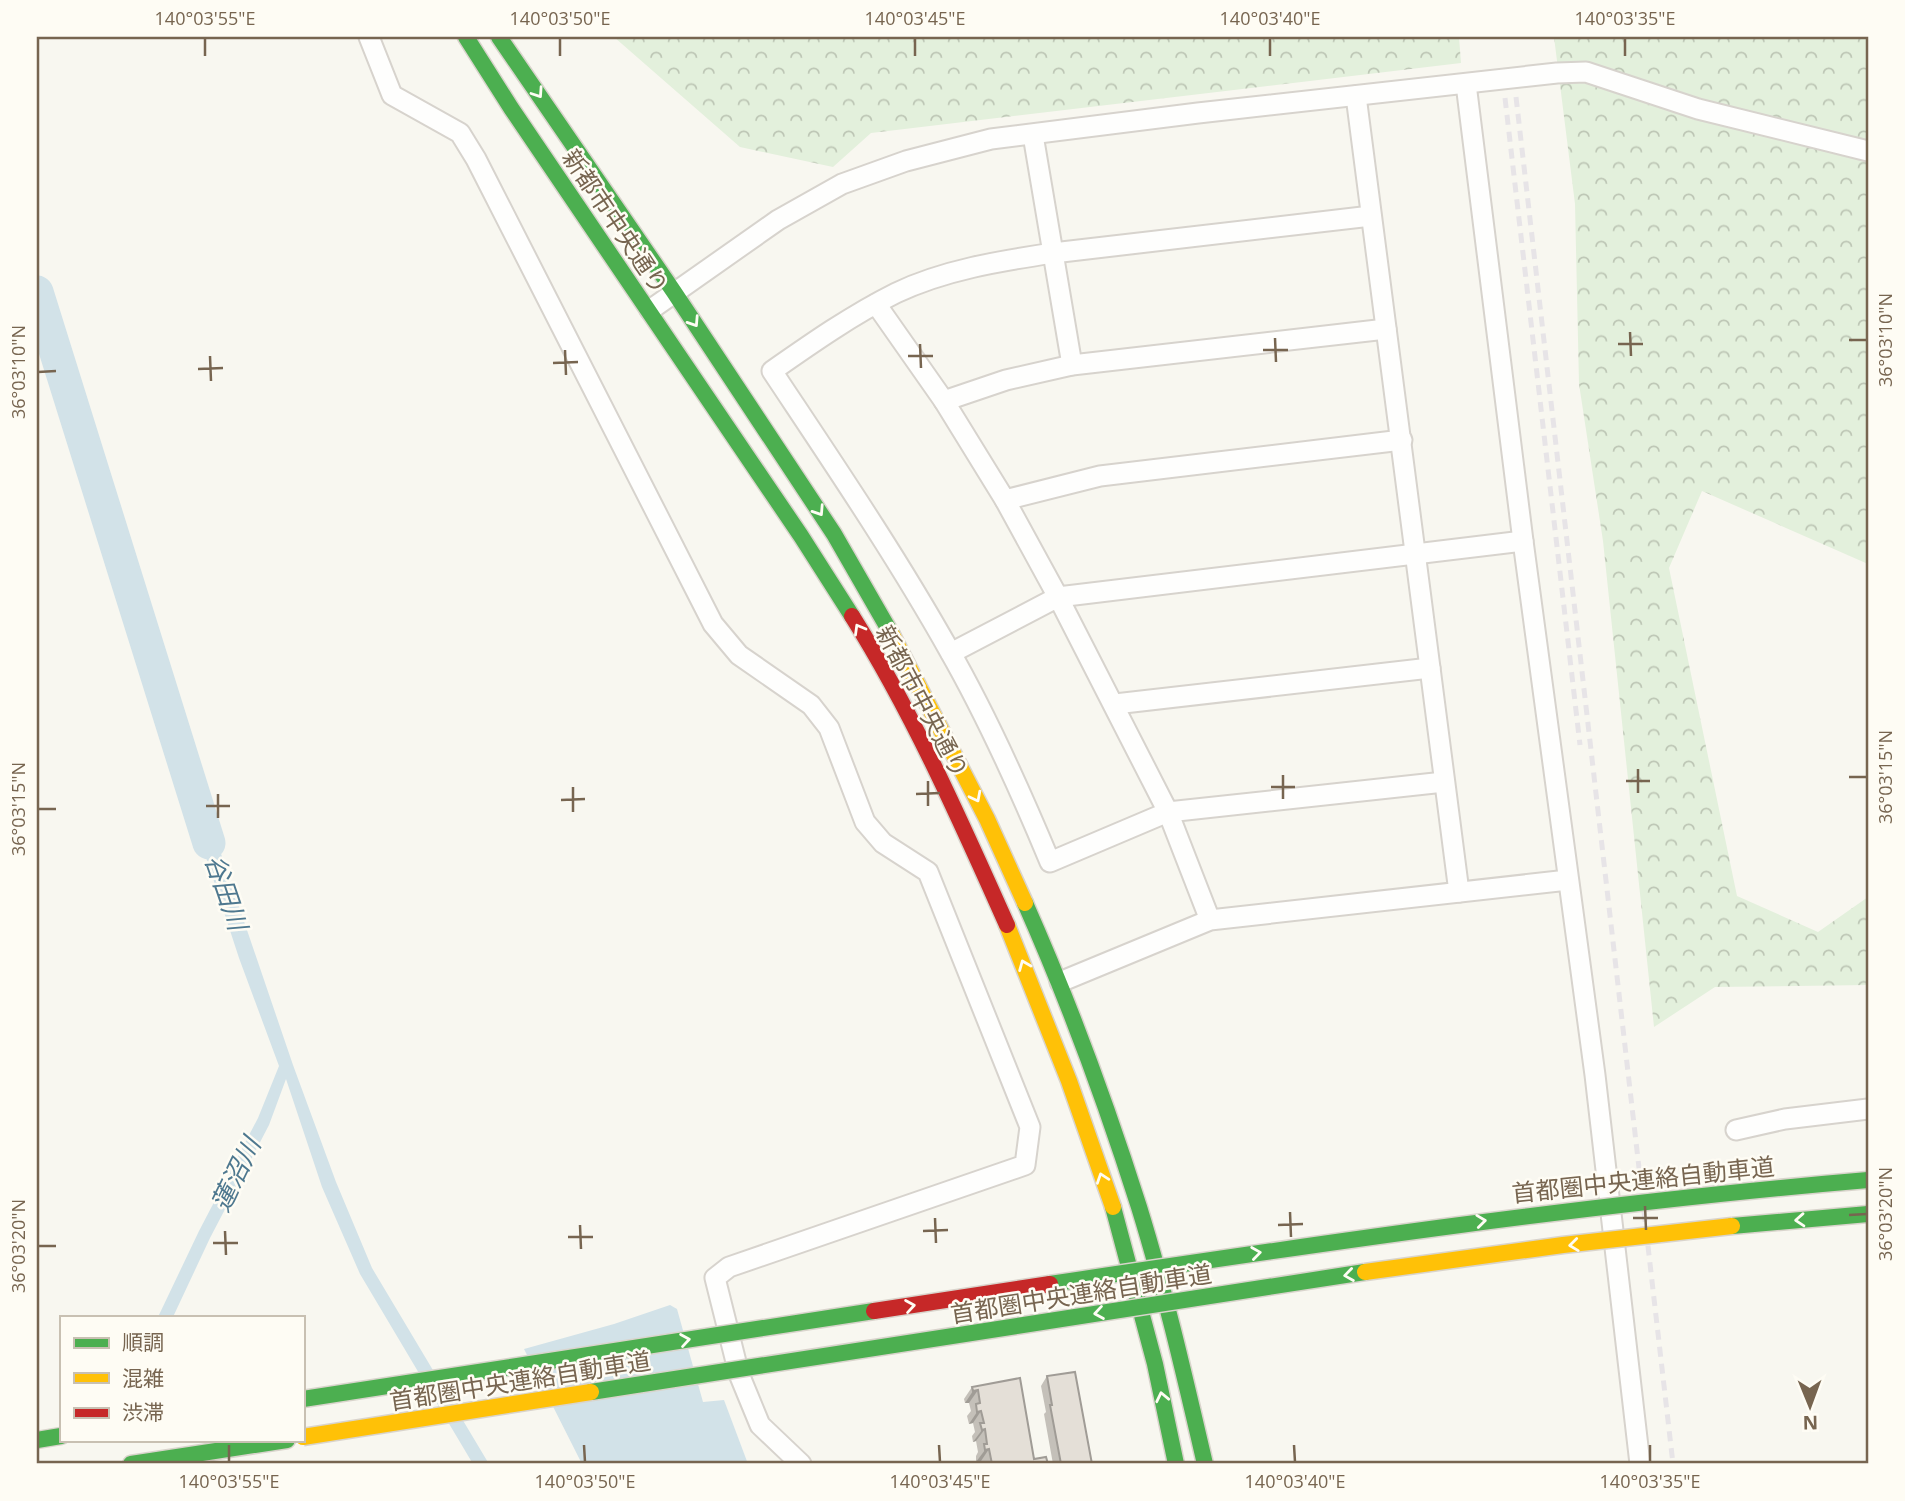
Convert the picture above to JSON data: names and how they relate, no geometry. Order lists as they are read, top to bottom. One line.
{"streets":{"main road":["新都市中央通り","首都圏中央連絡自動車道"]},"water":["谷田川","蓮沼川"],"legend":["順調","混雑","渋滞"],"north":"bottom","coordinates":["140°03'55\"E","140°03'50\"E","140°03'45\"E","140°03'40\"E","140°03'35\"E","36°03'10\"N","36°03'15\"N","36°03'20\"N"]}
